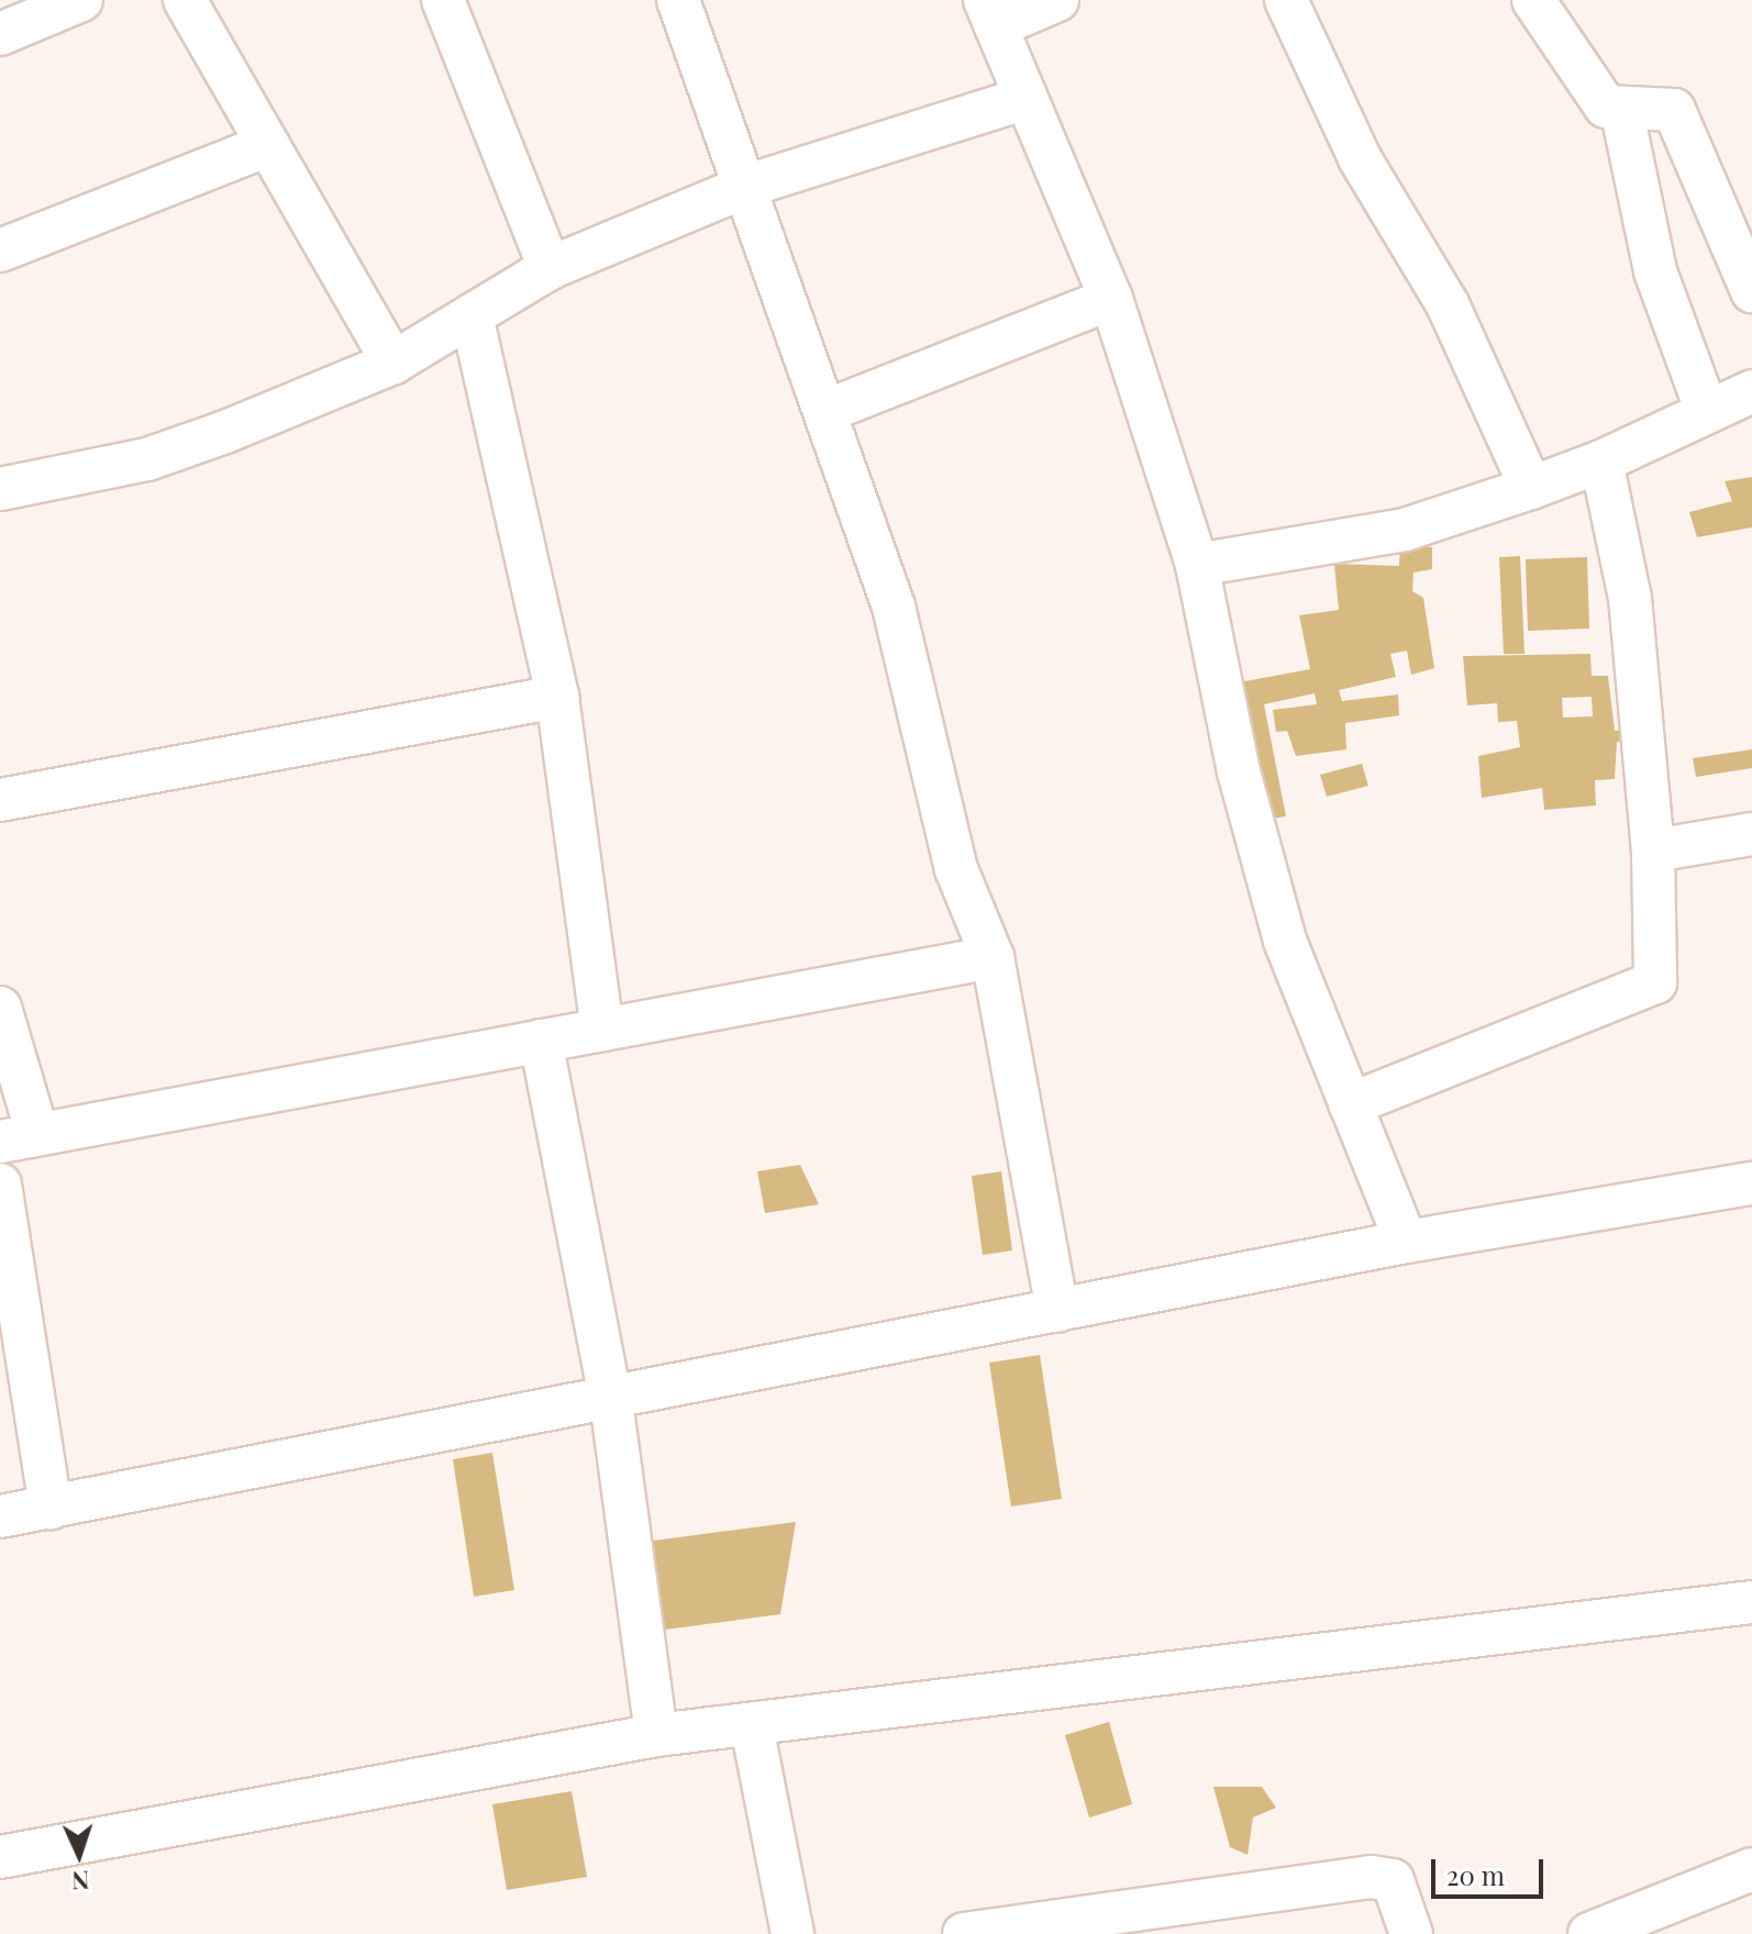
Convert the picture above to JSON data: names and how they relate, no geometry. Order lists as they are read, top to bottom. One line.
{"scale_bar":"20 m","north":"bottom"}
